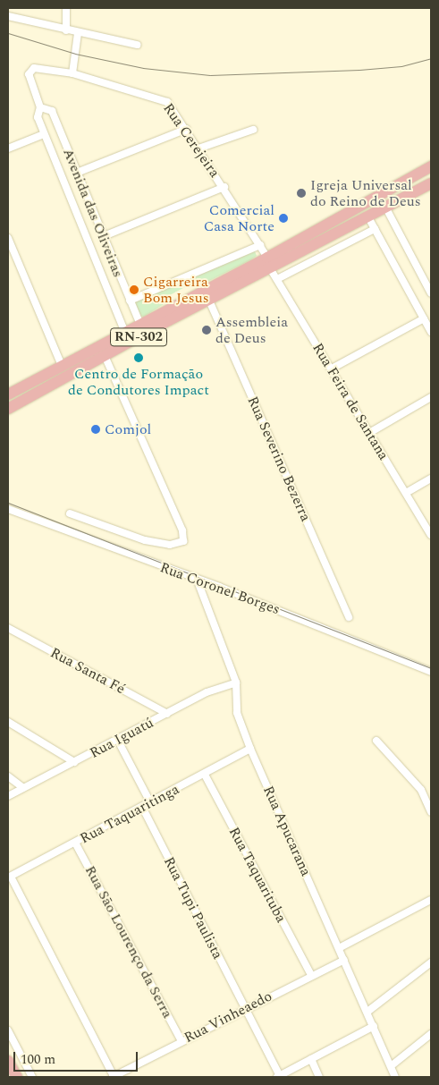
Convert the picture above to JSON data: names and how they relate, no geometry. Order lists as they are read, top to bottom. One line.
{"streets":{"main road":["RN-302"],"street":["Rua Cerejeira","Avenida das Oliveiras","Rua Feira de Santana","Rua Severino Bezerra","Rua Coronel Borges","Rua Santa Fé","Rua Iguatú","Rua Taquaritinga","Rua Apucarana","Rua Taquarituba","Rua Tupi Paulista","Rua São Lourenço da Serra","Rua Vinheaedo"]},"crossings":[["Rua Cerejeira","Avenida das Oliveiras"],["Rua Cerejeira","RN-302"],["Rua Cerejeira","Rua Feira de Santana"],["Avenida das Oliveiras","RN-302"],["RN-302","Rua Feira de Santana"],["RN-302","Rua Severino Bezerra"],["Rua Coronel Borges","Rua Apucarana"],["Rua Santa Fé","Rua Iguatú"],["Rua Iguatú","Rua Apucarana"],["Rua Taquaritinga","Rua Apucarana"],["Rua Taquaritinga","Rua Taquarituba"],["Rua Taquaritinga","Rua Tupi Paulista"],["Rua Taquaritinga","Rua São Lourenço da Serra"],["Rua Apucarana","Rua Vinheaedo"],["Rua Taquarituba","Rua Vinheaedo"],["Rua Tupi Paulista","Rua Vinheaedo"],["Rua São Lourenço da Serra","Rua Vinheaedo"]],"places":["Igreja Universal do Reino de Deus","Comercial Casa Norte","Cigarreira Bom Jesus","Assembleia de Deus","Centro de Formação de Condutores Impact","Comjol"],"scale_bar":"100 m"}
